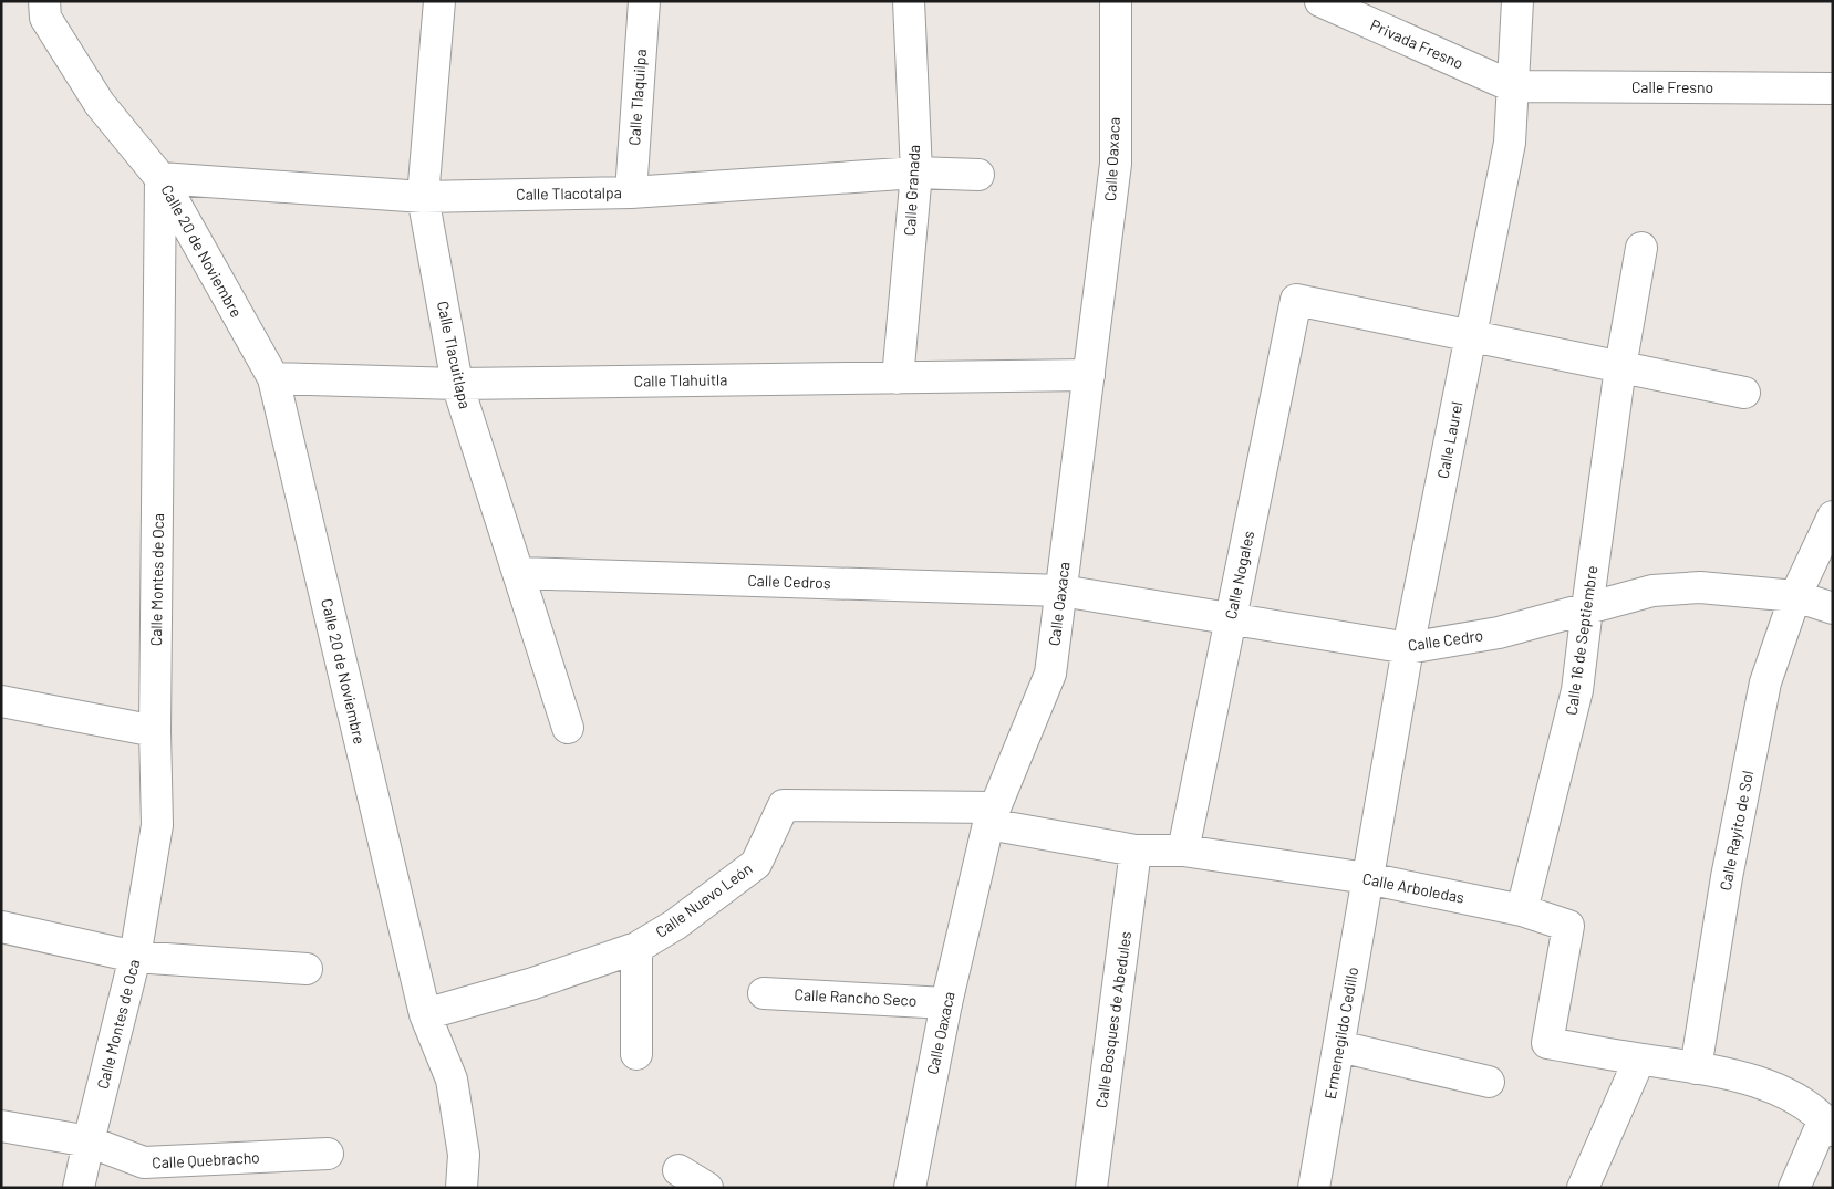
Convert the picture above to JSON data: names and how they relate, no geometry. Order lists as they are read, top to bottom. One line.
{"streets":{"street":["Privada Fresno","Calle Fresno","Calle Tlaquilpa","Calle Oaxaca","Calle Granada","Calle Tlacotalpa","Calle 20 de Noviembre","Calle Tlacuitlapa","Calle Tlahuitla","Calle Laurel","Calle Nogales","Calle Montes de Oca","Calle Cedros","Calle Cedro","Calle 16 de Septiembre","Calle Rayito de Sol","Calle Arboledas","Calle Nuevo León","Calle Rancho Seco","Calle Bosques de Abedules","Ermenegildo Cedillo","Calle Quebracho"]},"crossings":[["Privada Fresno","Calle Fresno"],["Privada Fresno","Calle Laurel"],["Calle Fresno","Calle Laurel"],["Calle Tlaquilpa","Calle Tlacotalpa"],["Calle Oaxaca","Calle Tlahuitla"],["Calle Oaxaca","Calle Cedros"],["Calle Oaxaca","Calle Cedro"],["Calle Oaxaca","Calle Arboledas"],["Calle Oaxaca","Calle Nuevo León"],["Calle Oaxaca","Calle Rancho Seco"],["Calle Granada","Calle Tlacotalpa"],["Calle Granada","Calle Tlahuitla"],["Calle Tlacotalpa","Calle 20 de Noviembre"],["Calle Tlacotalpa","Calle Tlacuitlapa"],["Calle Tlacotalpa","Calle Montes de Oca"],["Calle 20 de Noviembre","Calle Tlahuitla"],["Calle 20 de Noviembre","Calle Montes de Oca"],["Calle 20 de Noviembre","Calle Nuevo León"],["Calle Tlacuitlapa","Calle Tlahuitla"],["Calle Tlacuitlapa","Calle Cedros"],["Calle Laurel","Calle Nogales"],["Calle Laurel","Calle Cedro"],["Calle Laurel","Calle Arboledas"],["Calle Laurel","Ermenegildo Cedillo"],["Calle Nogales","Calle Cedro"],["Calle Nogales","Calle Arboledas"],["Calle Montes de Oca","Calle Quebracho"],["Calle Cedros","Calle Cedro"],["Calle Cedro","Calle 16 de Septiembre"],["Calle Cedro","Calle Rayito de Sol"],["Calle 16 de Septiembre","Calle Arboledas"],["Calle Rayito de Sol","Calle Arboledas"],["Calle Arboledas","Calle Nuevo León"],["Calle Arboledas","Calle Bosques de Abedules"],["Calle Arboledas","Ermenegildo Cedillo"]]}
